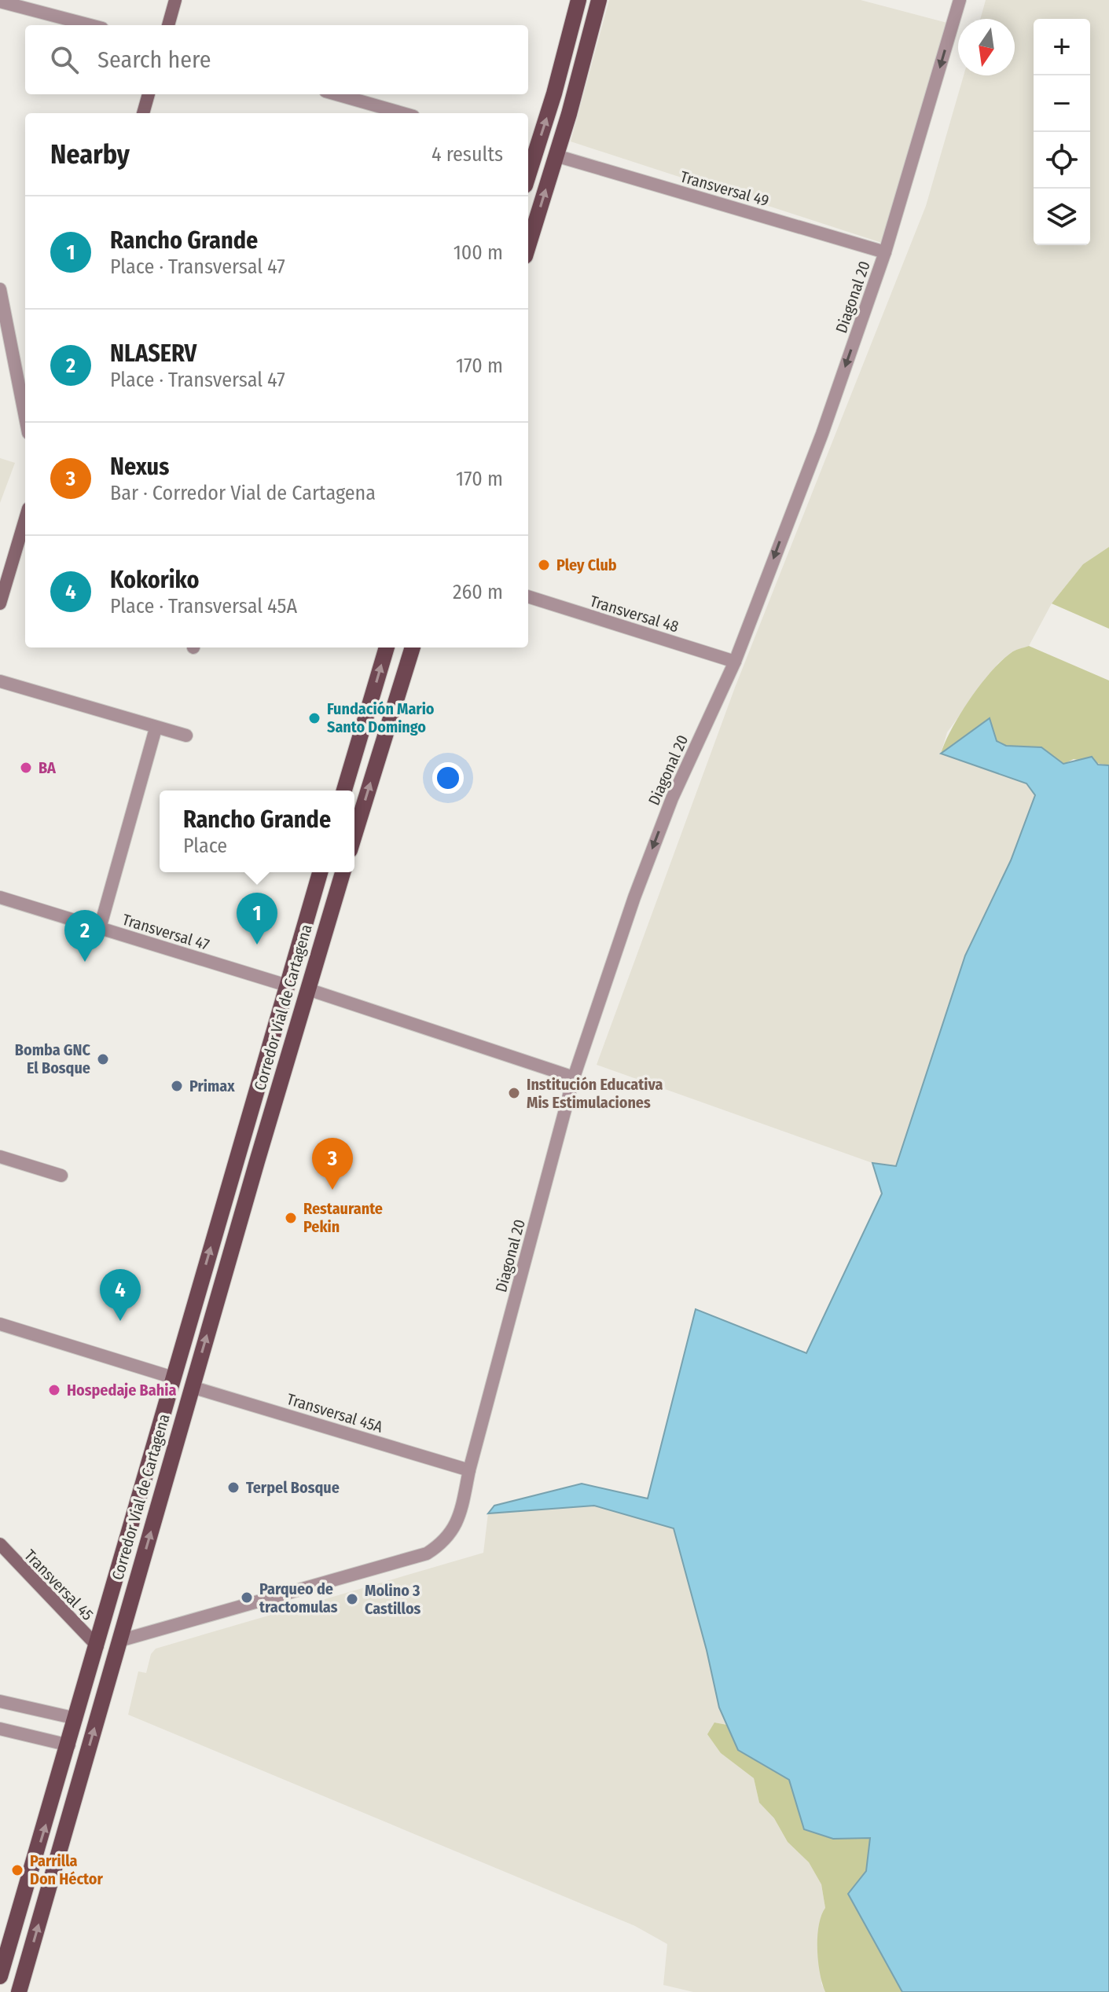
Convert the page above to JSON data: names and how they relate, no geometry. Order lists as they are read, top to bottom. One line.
{"streets":{"main road":["Corredor Vial de Cartagena"],"street":["Transversal 49","Diagonal 20","Transversal 48","Transversal 47","Transversal 45A","Transversal 45"]},"crossings":[["Transversal 49","Diagonal 20"],["Diagonal 20","Transversal 48"],["Diagonal 20","Corredor Vial de Cartagena"],["Diagonal 20","Transversal 45A"],["Transversal 47","Corredor Vial de Cartagena"],["Corredor Vial de Cartagena","Transversal 45A"],["Corredor Vial de Cartagena","Transversal 45"]],"one_way":["Diagonal 20","Corredor Vial de Cartagena"],"places":["Pley Club","Fundación Mario Santo Domingo","BA","Bomba GNC El Bosque","Primax","Institución Educativa Mis Estimulaciones","Restaurante Pekin","Hospedaje Bahia","Terpel Bosque","Parqueo de tractomulas","Molino 3 Castillos","Parrilla Don Héctor"],"north":"bottom","page":{"map_buttons":["+","−"],"search":"Search here","heading":["Nearby","4 results"],"list":[{"mark":"1","name":"Rancho Grande","note":"Place · Transversal 47","value":"100 m"},{"mark":"2","name":"NLASERV","note":"Place · Transversal 47","value":"170 m"},{"mark":"3","name":"Nexus","note":"Bar · Corredor Vial de Cartagena","value":"170 m"},{"mark":"4","name":"Kokoriko","note":"Place · Transversal 45A","value":"260 m"}],"popup":["Rancho Grande","Place"],"pins":["1","2","3","4"]}}
